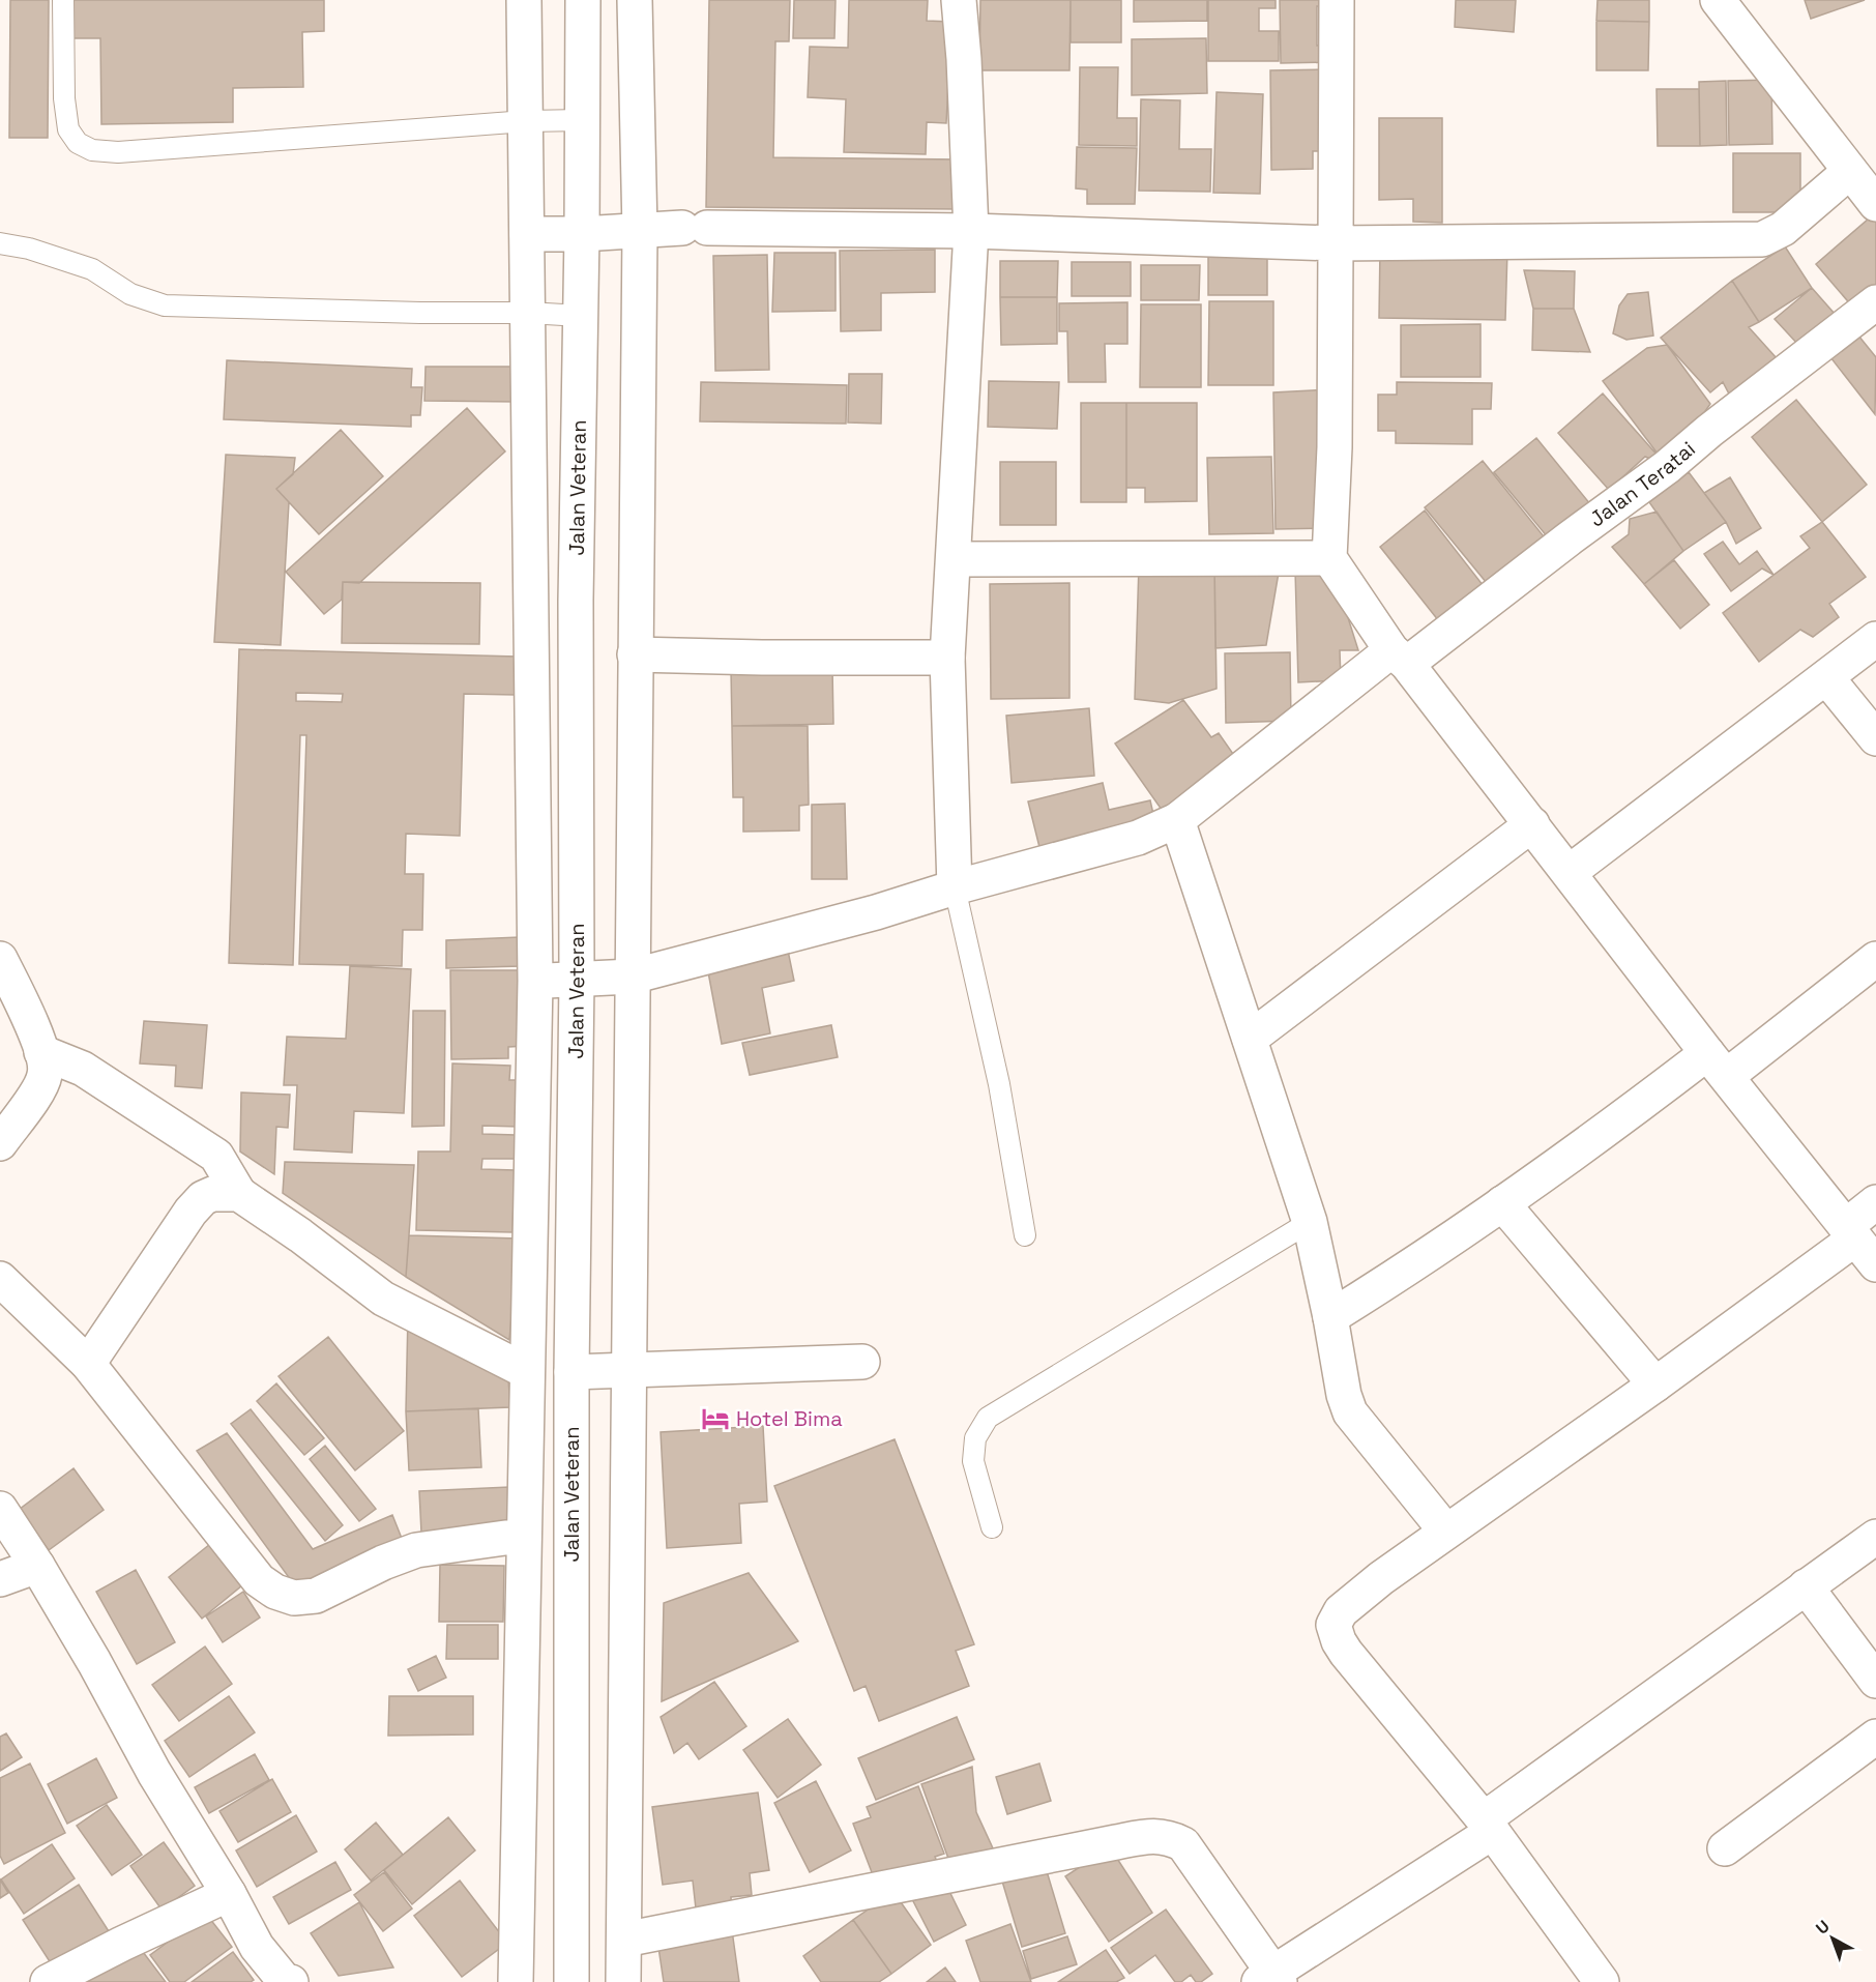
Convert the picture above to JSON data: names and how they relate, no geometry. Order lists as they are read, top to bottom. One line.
{"streets":{"street":["Jalan Teratai","Jalan Veteran"]},"crossings":[["Jalan Teratai","Jalan Veteran"]],"places":{"hotel":["Hotel Bima"]},"north":"top left"}
